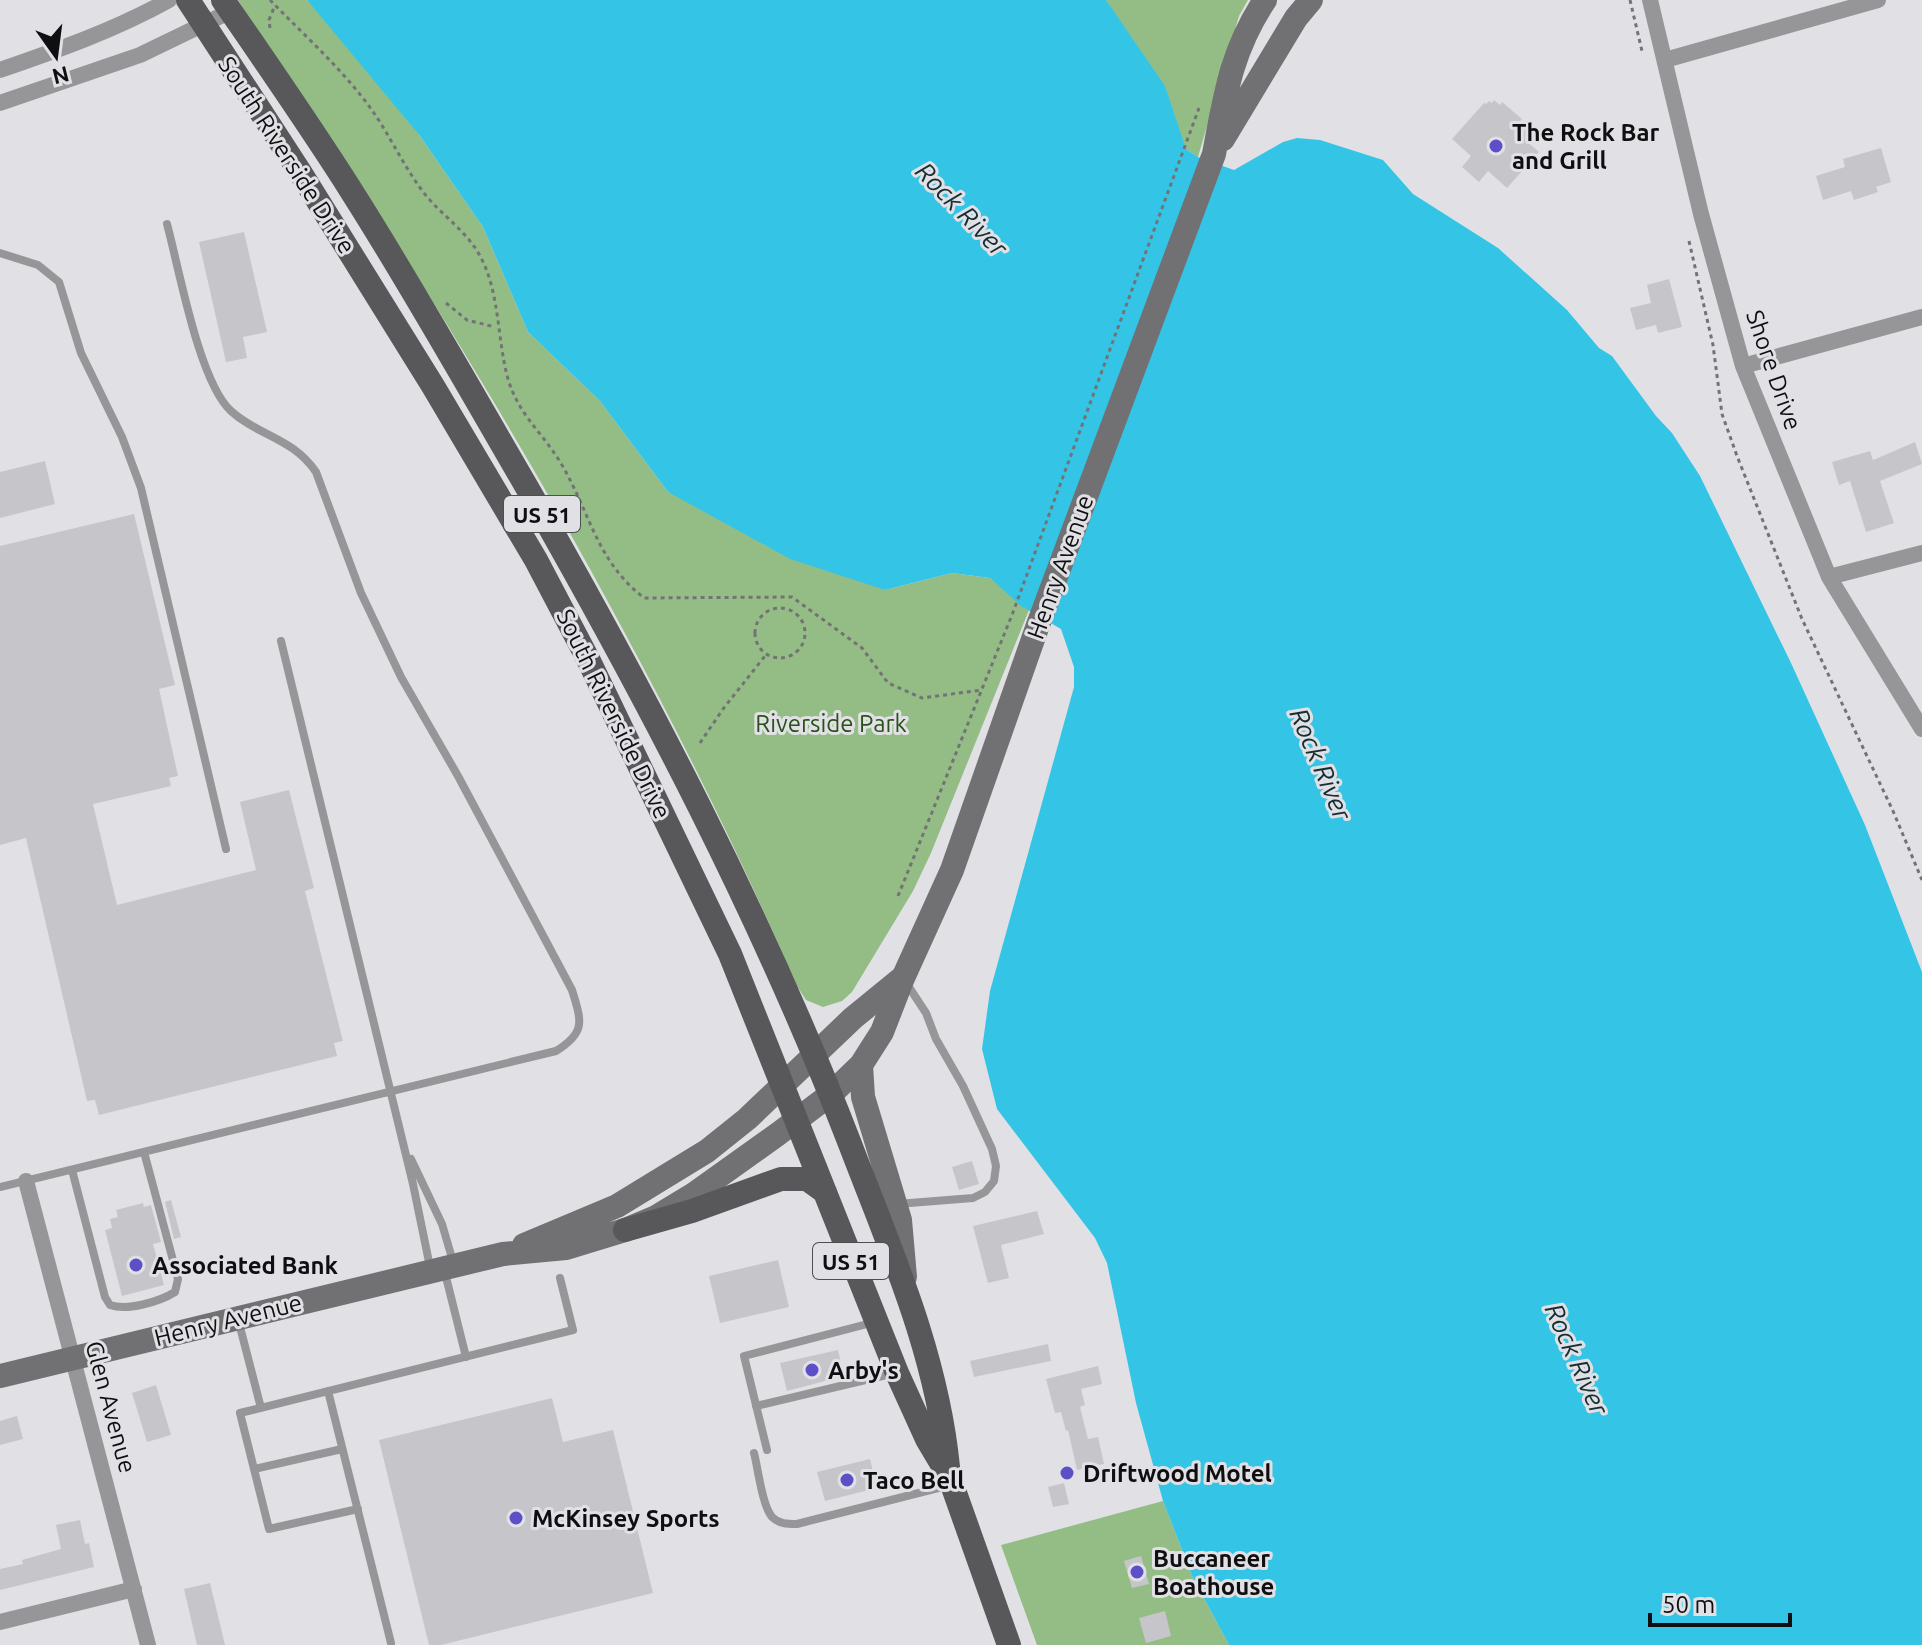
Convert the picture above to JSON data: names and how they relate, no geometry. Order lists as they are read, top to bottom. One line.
{"streets":{"main road":["South Riverside Drive","US 51"],"street":["Shore Drive","Henry Avenue","Glen Avenue"]},"crossings":[["South Riverside Drive","Henry Avenue"],["Henry Avenue","Glen Avenue"]],"water":["Rock River"],"parks":["Riverside Park"],"places":["The Rock Bar and Grill","Associated Bank","Arby's","Driftwood Motel","Taco Bell","McKinsey Sports","Buccaneer Boathouse"],"scale_bar":"50 m","north":"bottom"}
